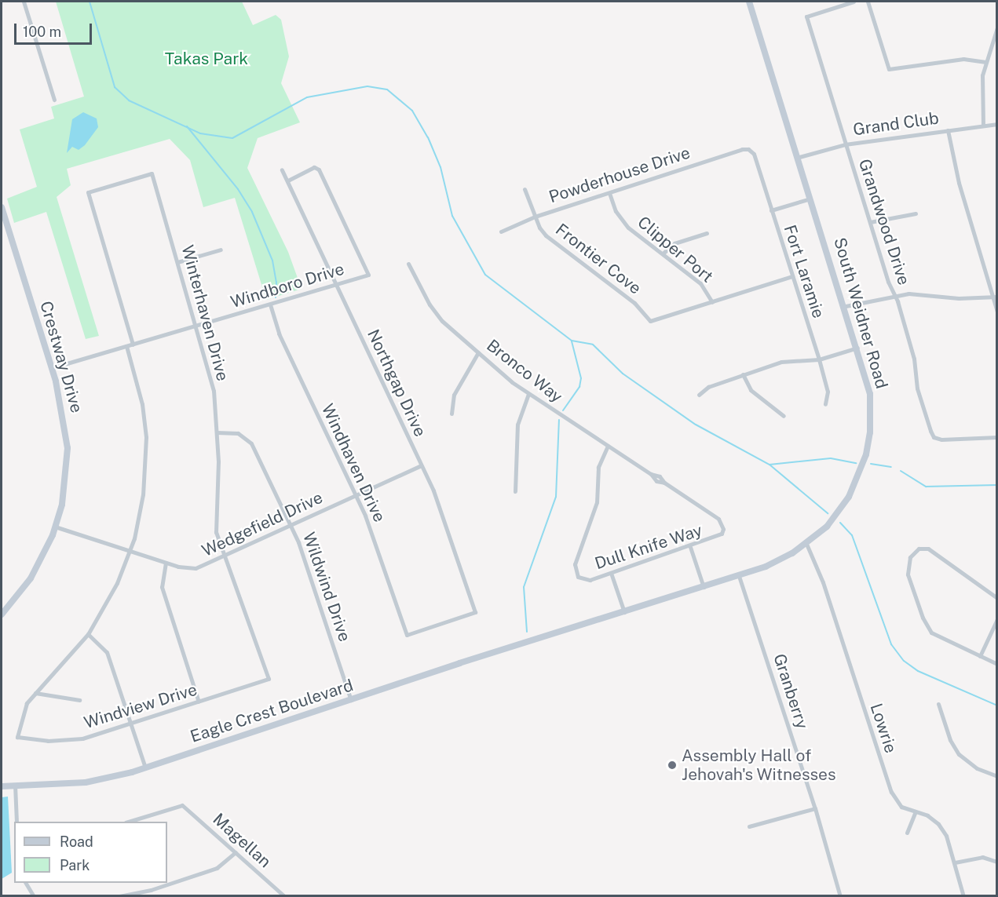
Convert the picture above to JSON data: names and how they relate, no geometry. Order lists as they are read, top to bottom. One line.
{"streets":{"main road":["South Weidner Road","Crestway Drive","Eagle Crest Boulevard"],"street":["Grand Club","Powderhouse Drive","Grandwood Drive","Clipper Port","Frontier Cove","Fort Laramie","Windboro Drive","Winterhaven Drive","Bronco Way","Northgap Drive","Windhaven Drive","Wedgefield Drive","Dull Knife Way","Wildwind Drive","Granberry","Windview Drive","Lowrie","Magellan"]},"crossings":[["Grand Club","Grandwood Drive"],["Grand Club","South Weidner Road"],["Powderhouse Drive","Clipper Port"],["Powderhouse Drive","Frontier Cove"],["Powderhouse Drive","Fort Laramie"],["Clipper Port","Frontier Cove"],["Windboro Drive","Winterhaven Drive"],["Windboro Drive","Crestway Drive"],["Windboro Drive","Northgap Drive"],["Windboro Drive","Windhaven Drive"],["Winterhaven Drive","Wedgefield Drive"],["Winterhaven Drive","Wildwind Drive"],["Winterhaven Drive","Windview Drive"],["South Weidner Road","Granberry"],["South Weidner Road","Eagle Crest Boulevard"],["South Weidner Road","Lowrie"],["Crestway Drive","Wedgefield Drive"],["Bronco Way","Dull Knife Way"],["Northgap Drive","Windhaven Drive"],["Northgap Drive","Wedgefield Drive"],["Windhaven Drive","Wedgefield Drive"],["Wedgefield Drive","Wildwind Drive"],["Wildwind Drive","Eagle Crest Boulevard"]],"parks":["Takas Park"],"places":["Assembly Hall of Jehovah's Witnesses"],"legend":["Road","Park"],"scale_bar":"100 m"}
